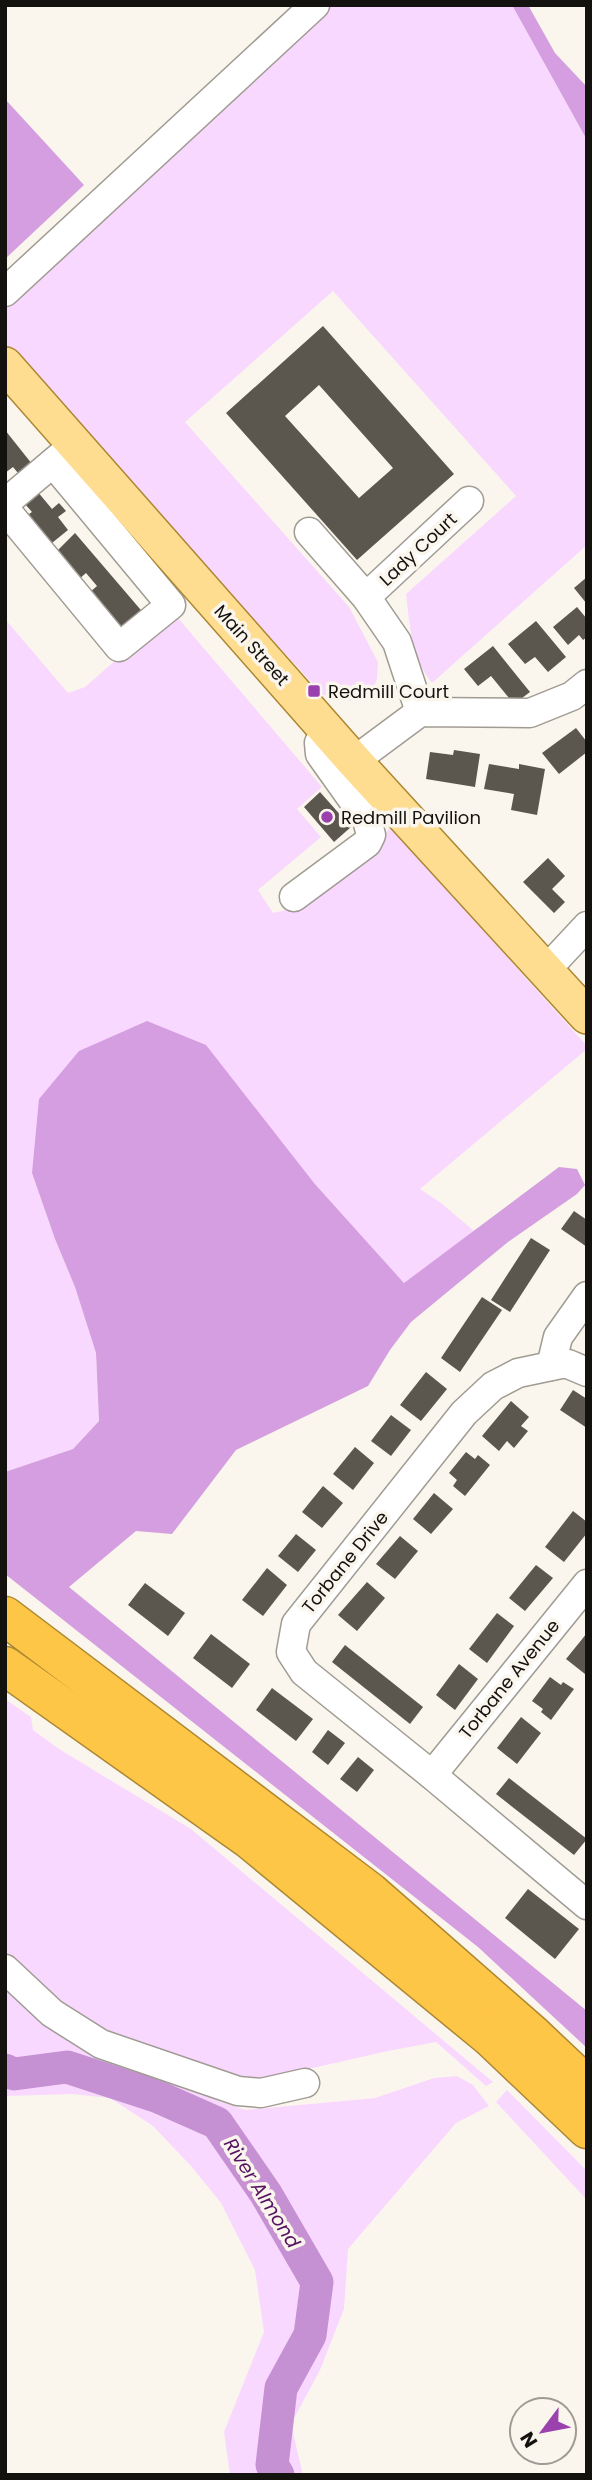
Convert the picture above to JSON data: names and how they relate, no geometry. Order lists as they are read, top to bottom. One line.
{"streets":{"main road":["Main Street"],"street":["Lady Court","Torbane Drive","Torbane Avenue"]},"crossings":[["Torbane Drive","Torbane Avenue"]],"water":["River Almond"],"places":{"transit":["Redmill Court"],"other":["Redmill Pavilion"]},"north":"bottom left"}
